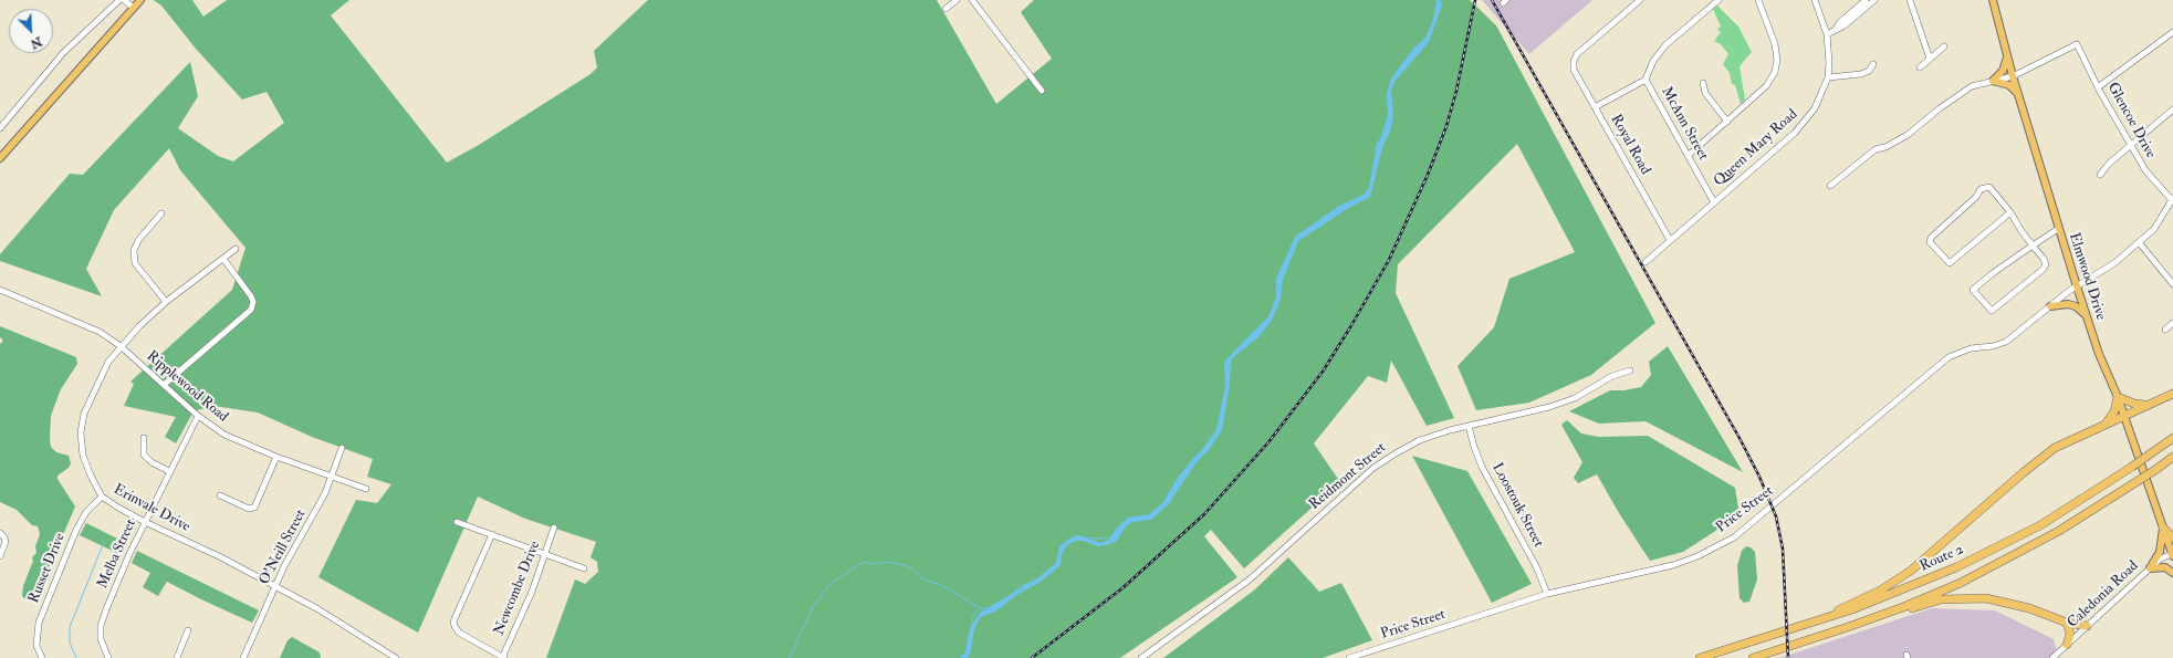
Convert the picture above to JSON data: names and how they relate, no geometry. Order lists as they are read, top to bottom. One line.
{"streets":{"highway":["Route 2"],"main road":["Elmwood Drive"],"street":["Glencoe Drive","McAnn Street","Royal Road","Queen Mary Road","Ripplewood Road","Reidmont Street","Loostouk Street","Erinvale Drive","Price Street","O'Neill Street","Melba Street","Russet Drive","Newcombe Drive","Caledonia Road"]},"crossings":[["Glencoe Drive","Elmwood Drive"],["Glencoe Drive","Price Street"],["McAnn Street","Queen Mary Road"],["Royal Road","Queen Mary Road"],["Elmwood Drive","Price Street"],["Elmwood Drive","Caledonia Road"],["Ripplewood Road","Erinvale Drive"],["Ripplewood Road","O'Neill Street"],["Ripplewood Road","Melba Street"],["Reidmont Street","Loostouk Street"],["Loostouk Street","Price Street"],["Erinvale Drive","O'Neill Street"],["Erinvale Drive","Melba Street"],["Erinvale Drive","Russet Drive"]],"north":"bottom right"}
